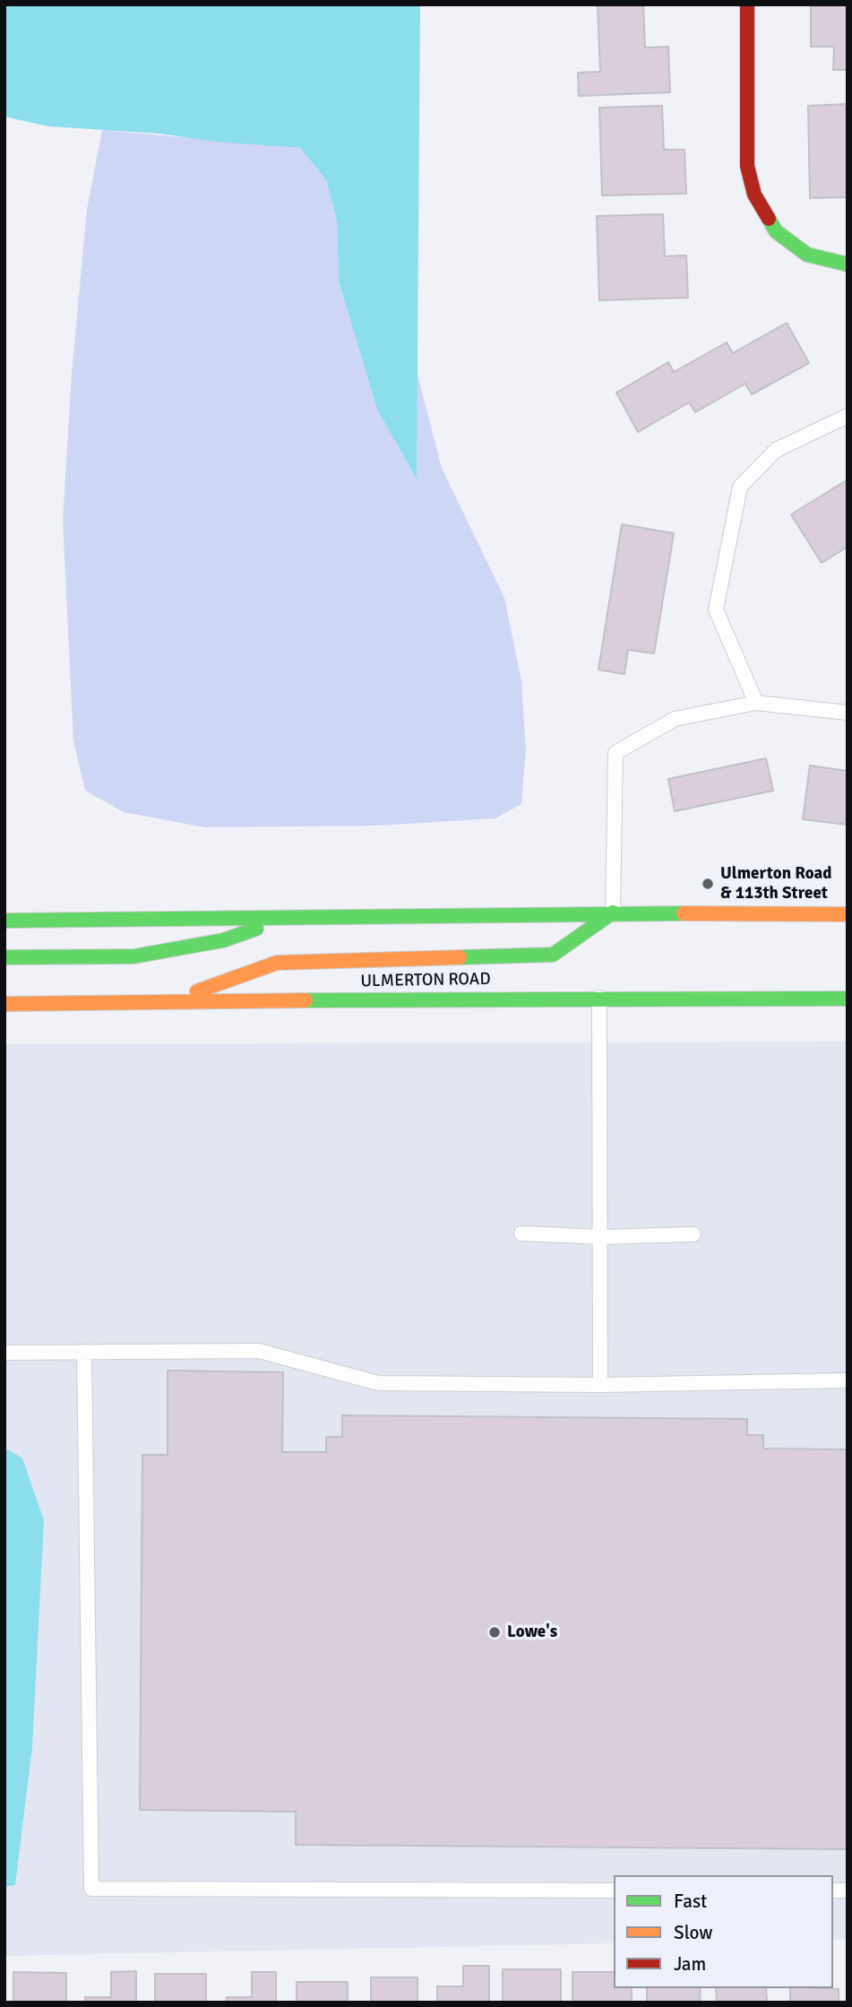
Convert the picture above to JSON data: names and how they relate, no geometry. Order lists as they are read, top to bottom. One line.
{"streets":{"main road":["ULMERTON ROAD"]},"places":["Ulmerton Road & 113th Street","Lowe's"],"legend":["Fast","Slow","Jam"]}
